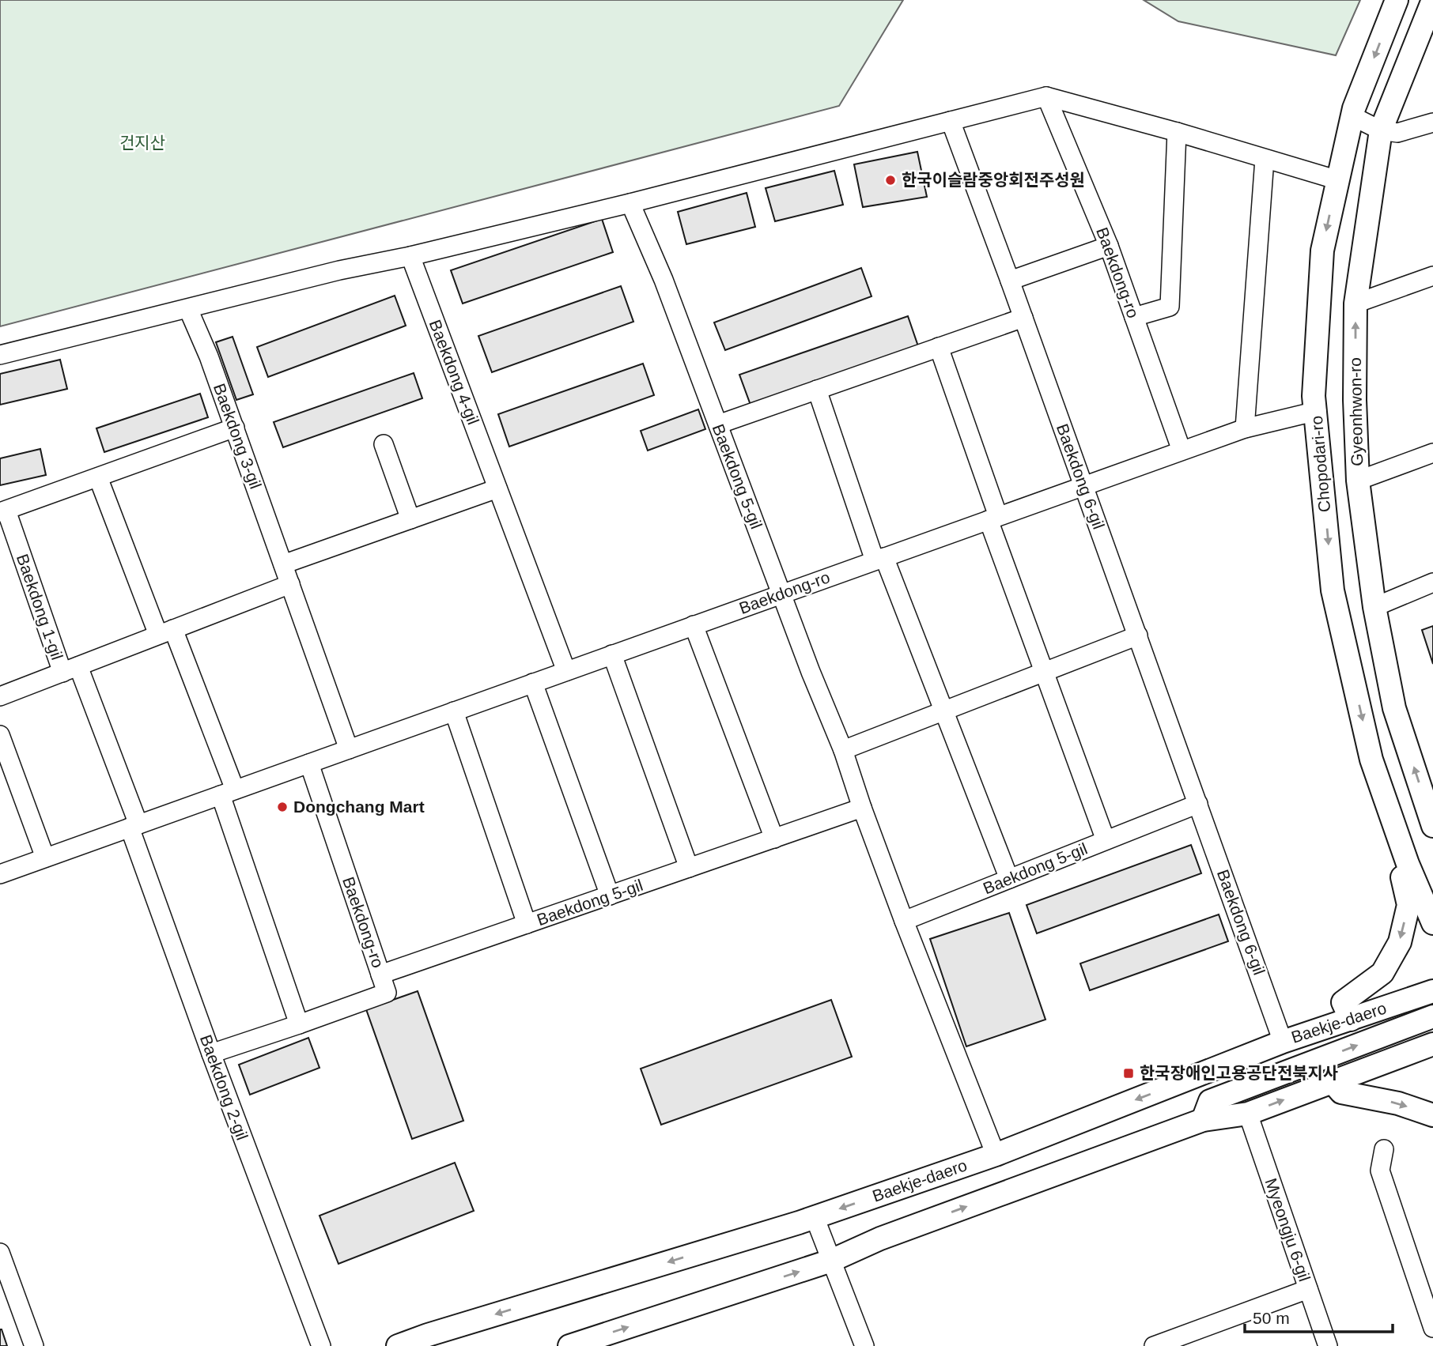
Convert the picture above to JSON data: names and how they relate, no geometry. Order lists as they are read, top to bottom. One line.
{"streets":{"street":["Baekdong-ro","Baekdong 4-gil","Gyeonhwon-ro","Baekdong 3-gil","Chopodari-ro","Baekdong 5-gil","Baekdong 6-gil","Baekdong 1-gil","Baekje-daero","Baekdong 2-gil","Myeongju 6-gil"]},"crossings":[["Baekdong-ro","Baekdong 4-gil"],["Baekdong-ro","Baekdong 3-gil"],["Baekdong-ro","Chopodari-ro"],["Baekdong-ro","Baekdong 5-gil"],["Baekdong-ro","Baekdong 6-gil"],["Baekdong-ro","Baekdong 2-gil"],["Baekdong 5-gil","Baekje-daero"],["Baekdong 6-gil","Baekje-daero"]],"parks":["건지산"],"places":{"other":["한국이슬람중앙회전주성원","Dongchang Mart"],"transit":["한국장애인고용공단전북지사"]},"scale_bar":"50 m"}
